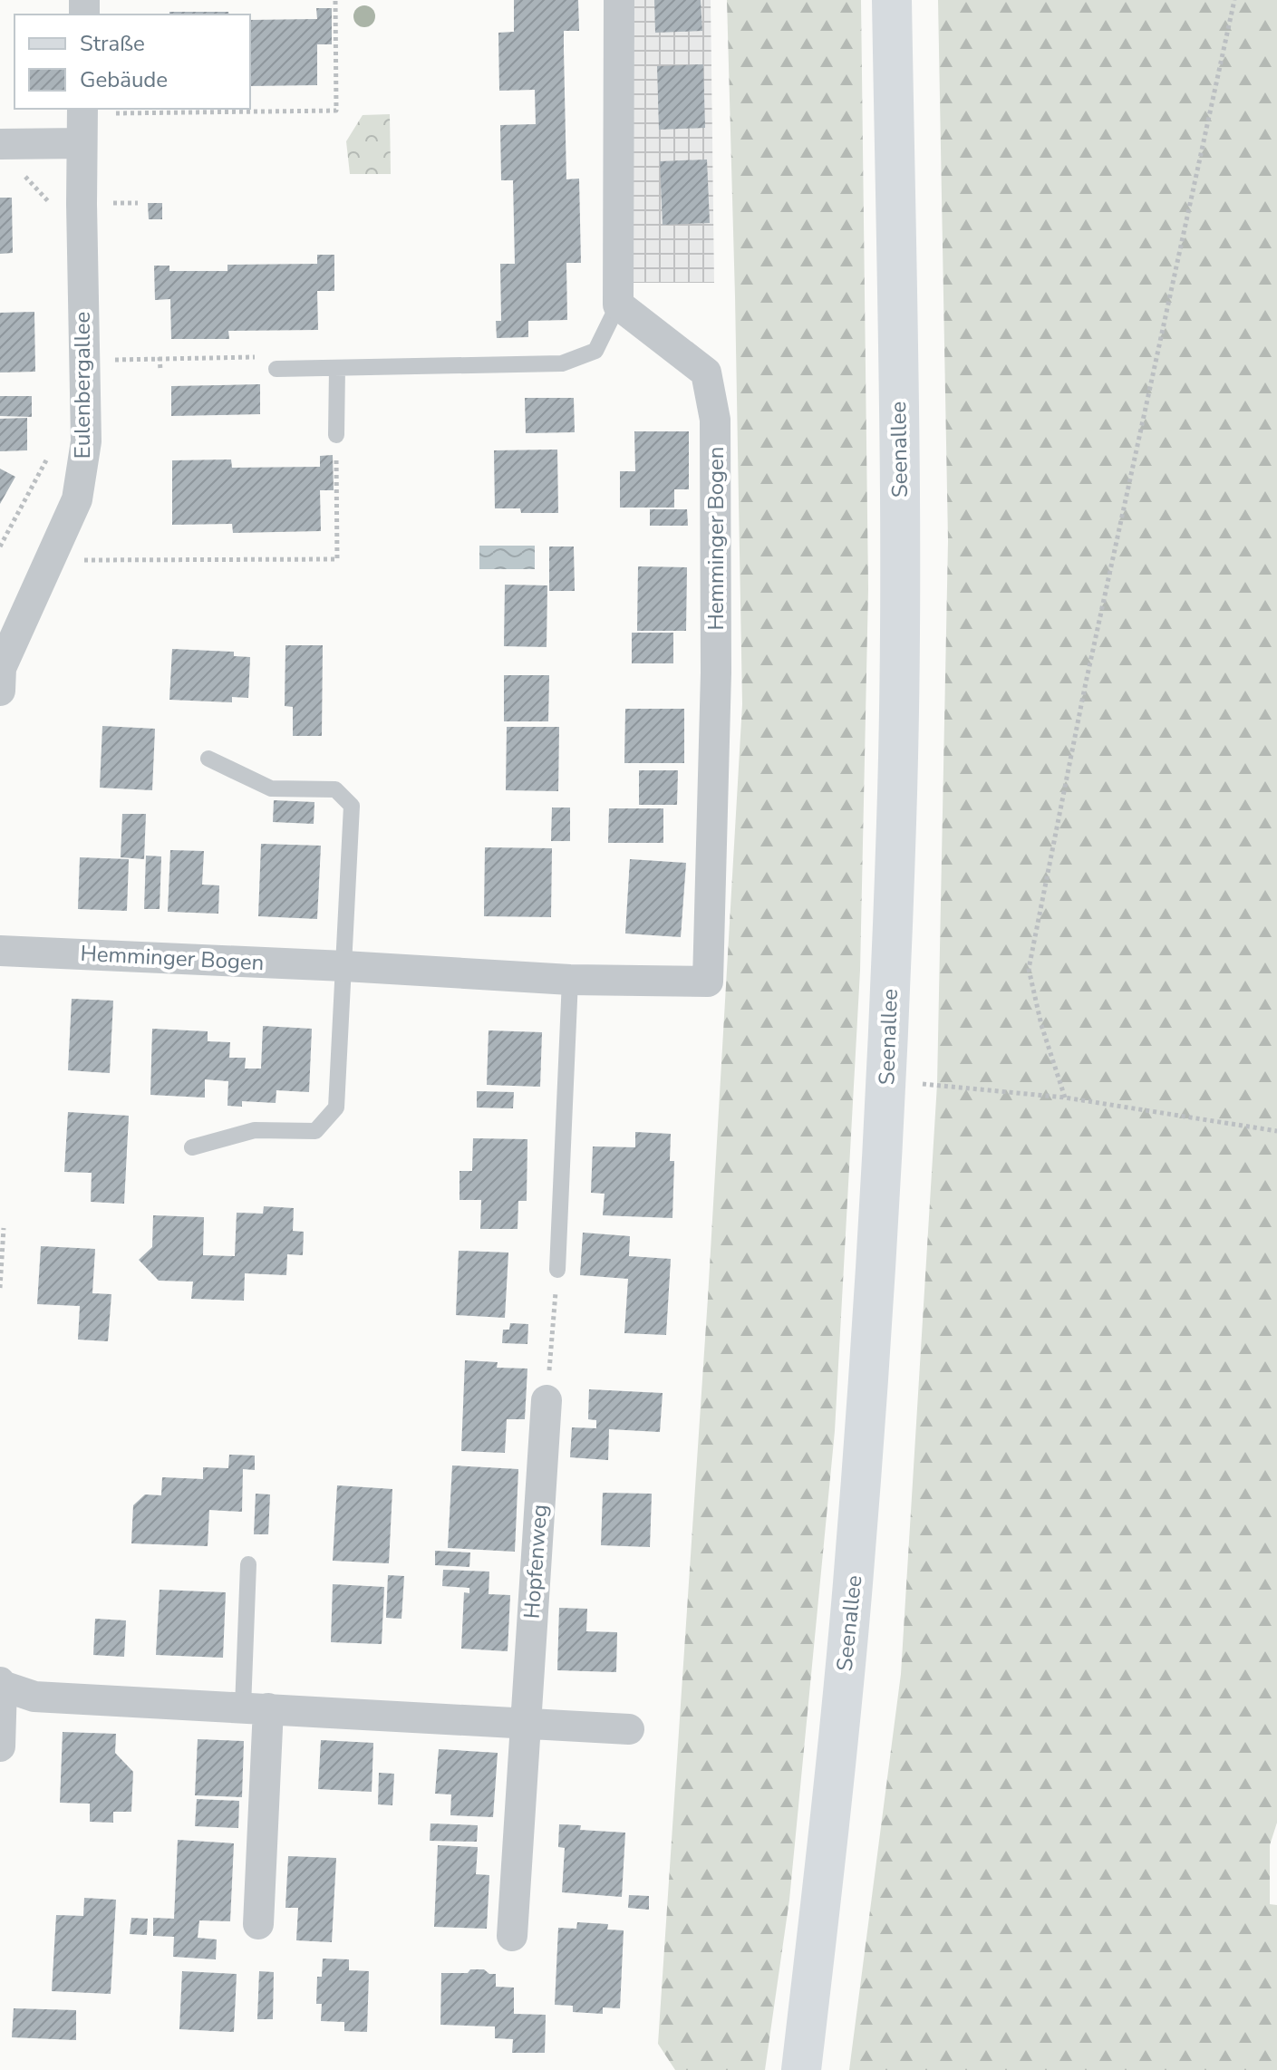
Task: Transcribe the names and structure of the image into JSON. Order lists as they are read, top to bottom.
{
  "streets": {
    "main road": ["Seenallee"],
    "street": ["Eulenbergallee", "Hemminger Bogen", "Hopfenweg"]
  },
  "legend": ["Straße", "Gebäude"]
}
